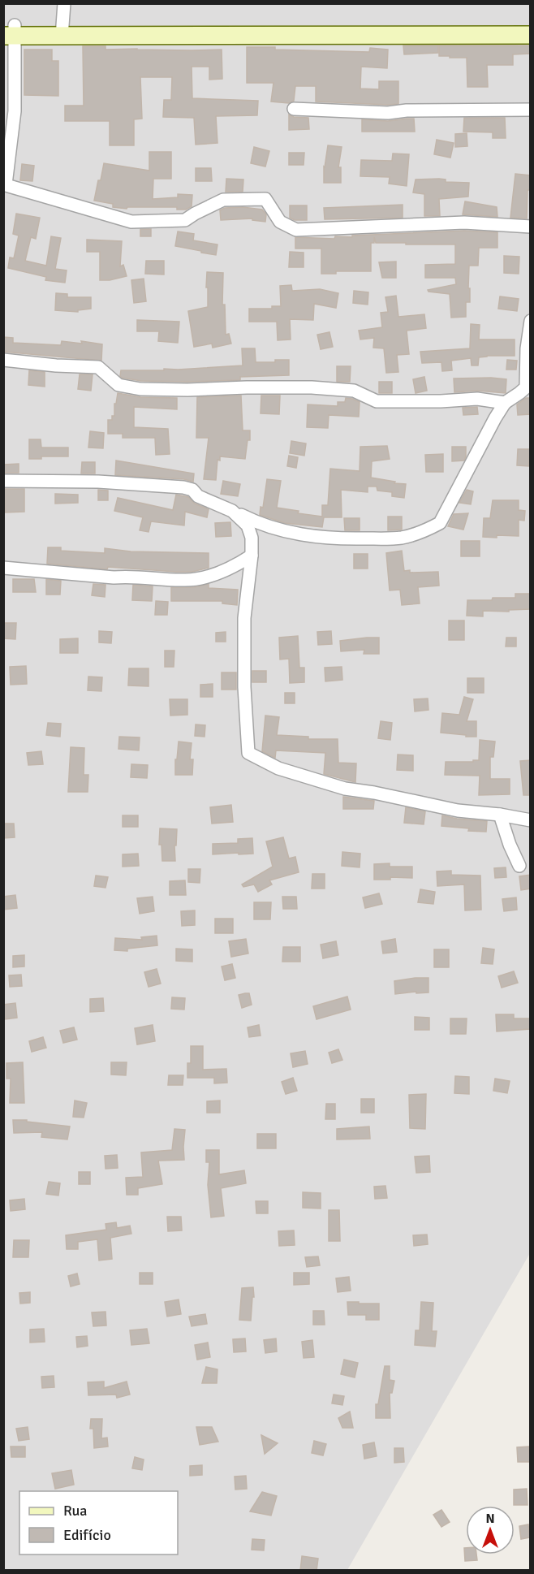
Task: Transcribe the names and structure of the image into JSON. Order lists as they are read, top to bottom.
{
  "legend": ["Rua", "Edifício"],
  "north": "top"
}
